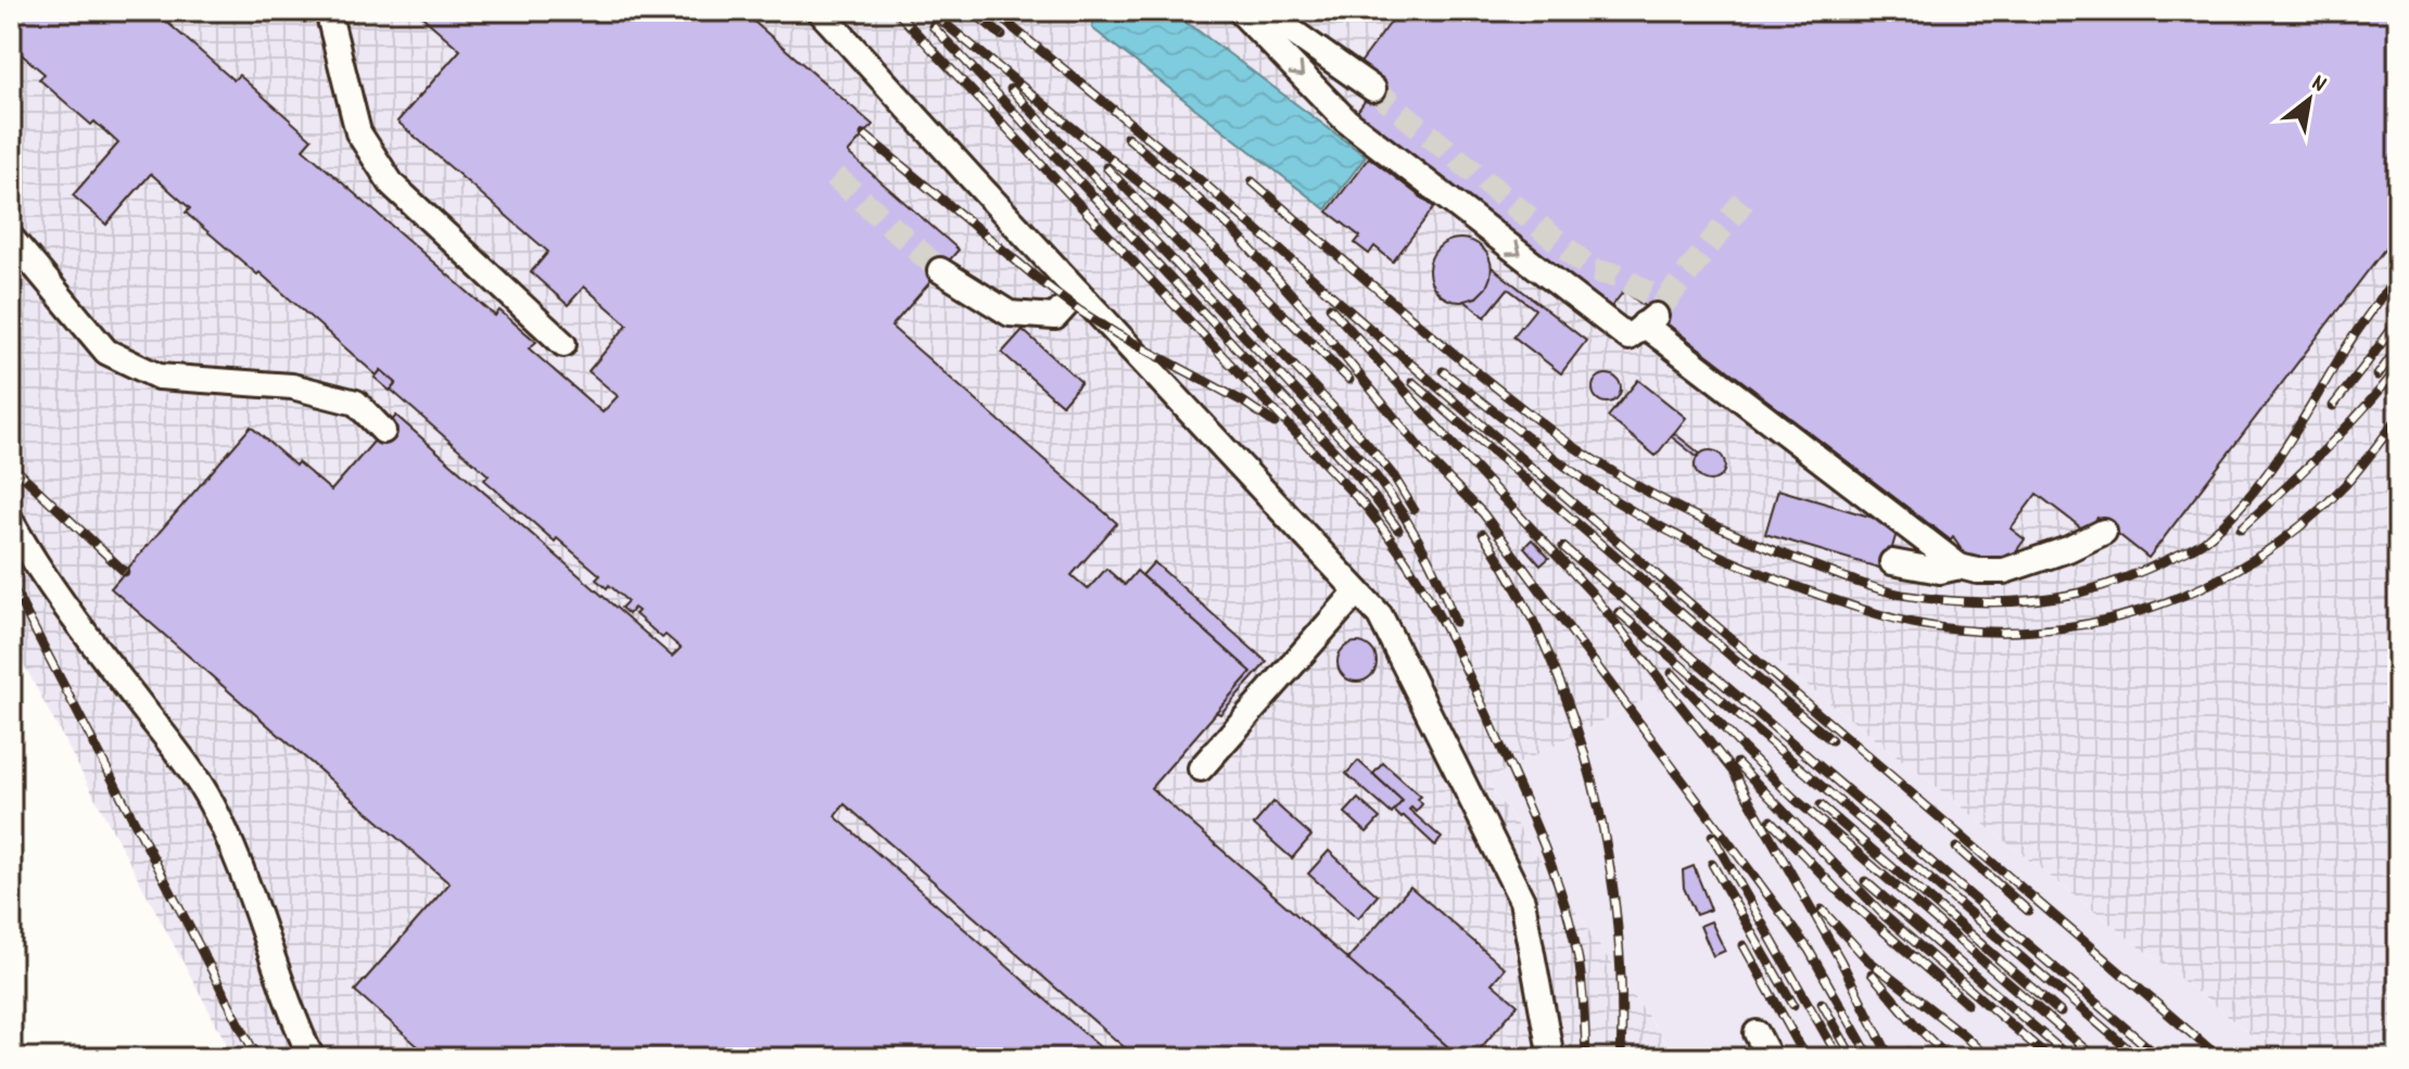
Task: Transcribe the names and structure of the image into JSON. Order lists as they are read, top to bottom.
{
  "north": "top right"
}
